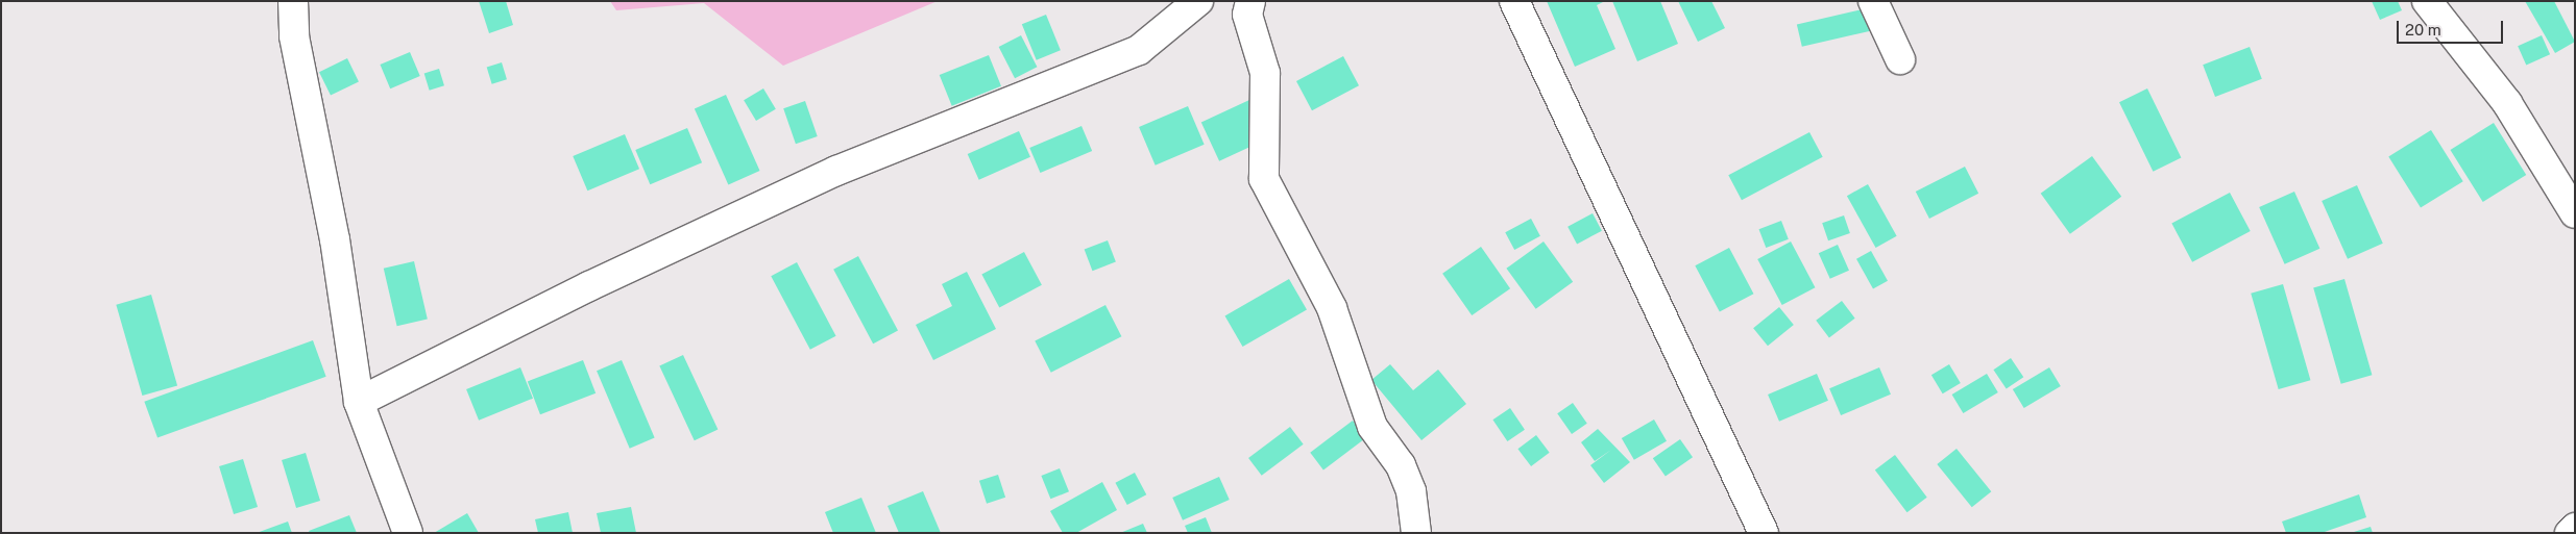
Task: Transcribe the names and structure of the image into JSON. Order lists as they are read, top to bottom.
{
  "scale_bar": "20 m"
}
